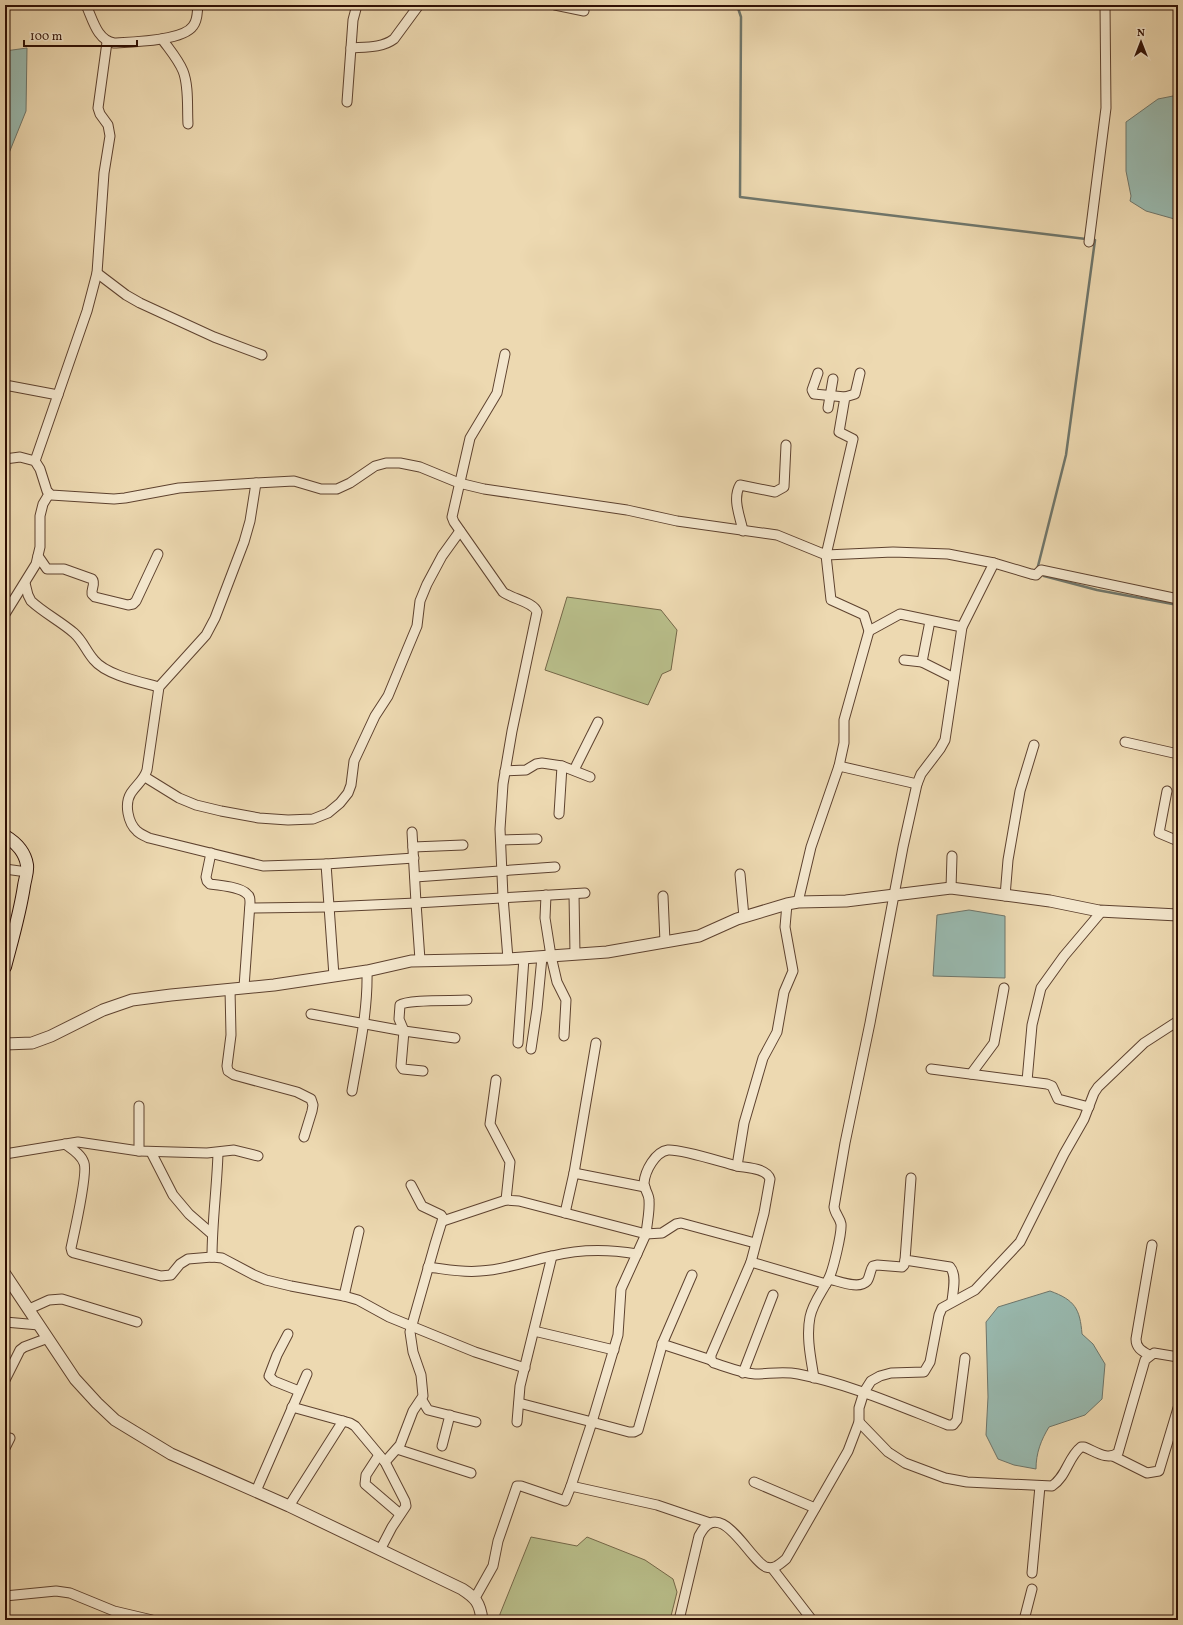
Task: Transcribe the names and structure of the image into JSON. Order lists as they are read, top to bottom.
{
  "scale_bar": "100 m",
  "north": "top"
}
